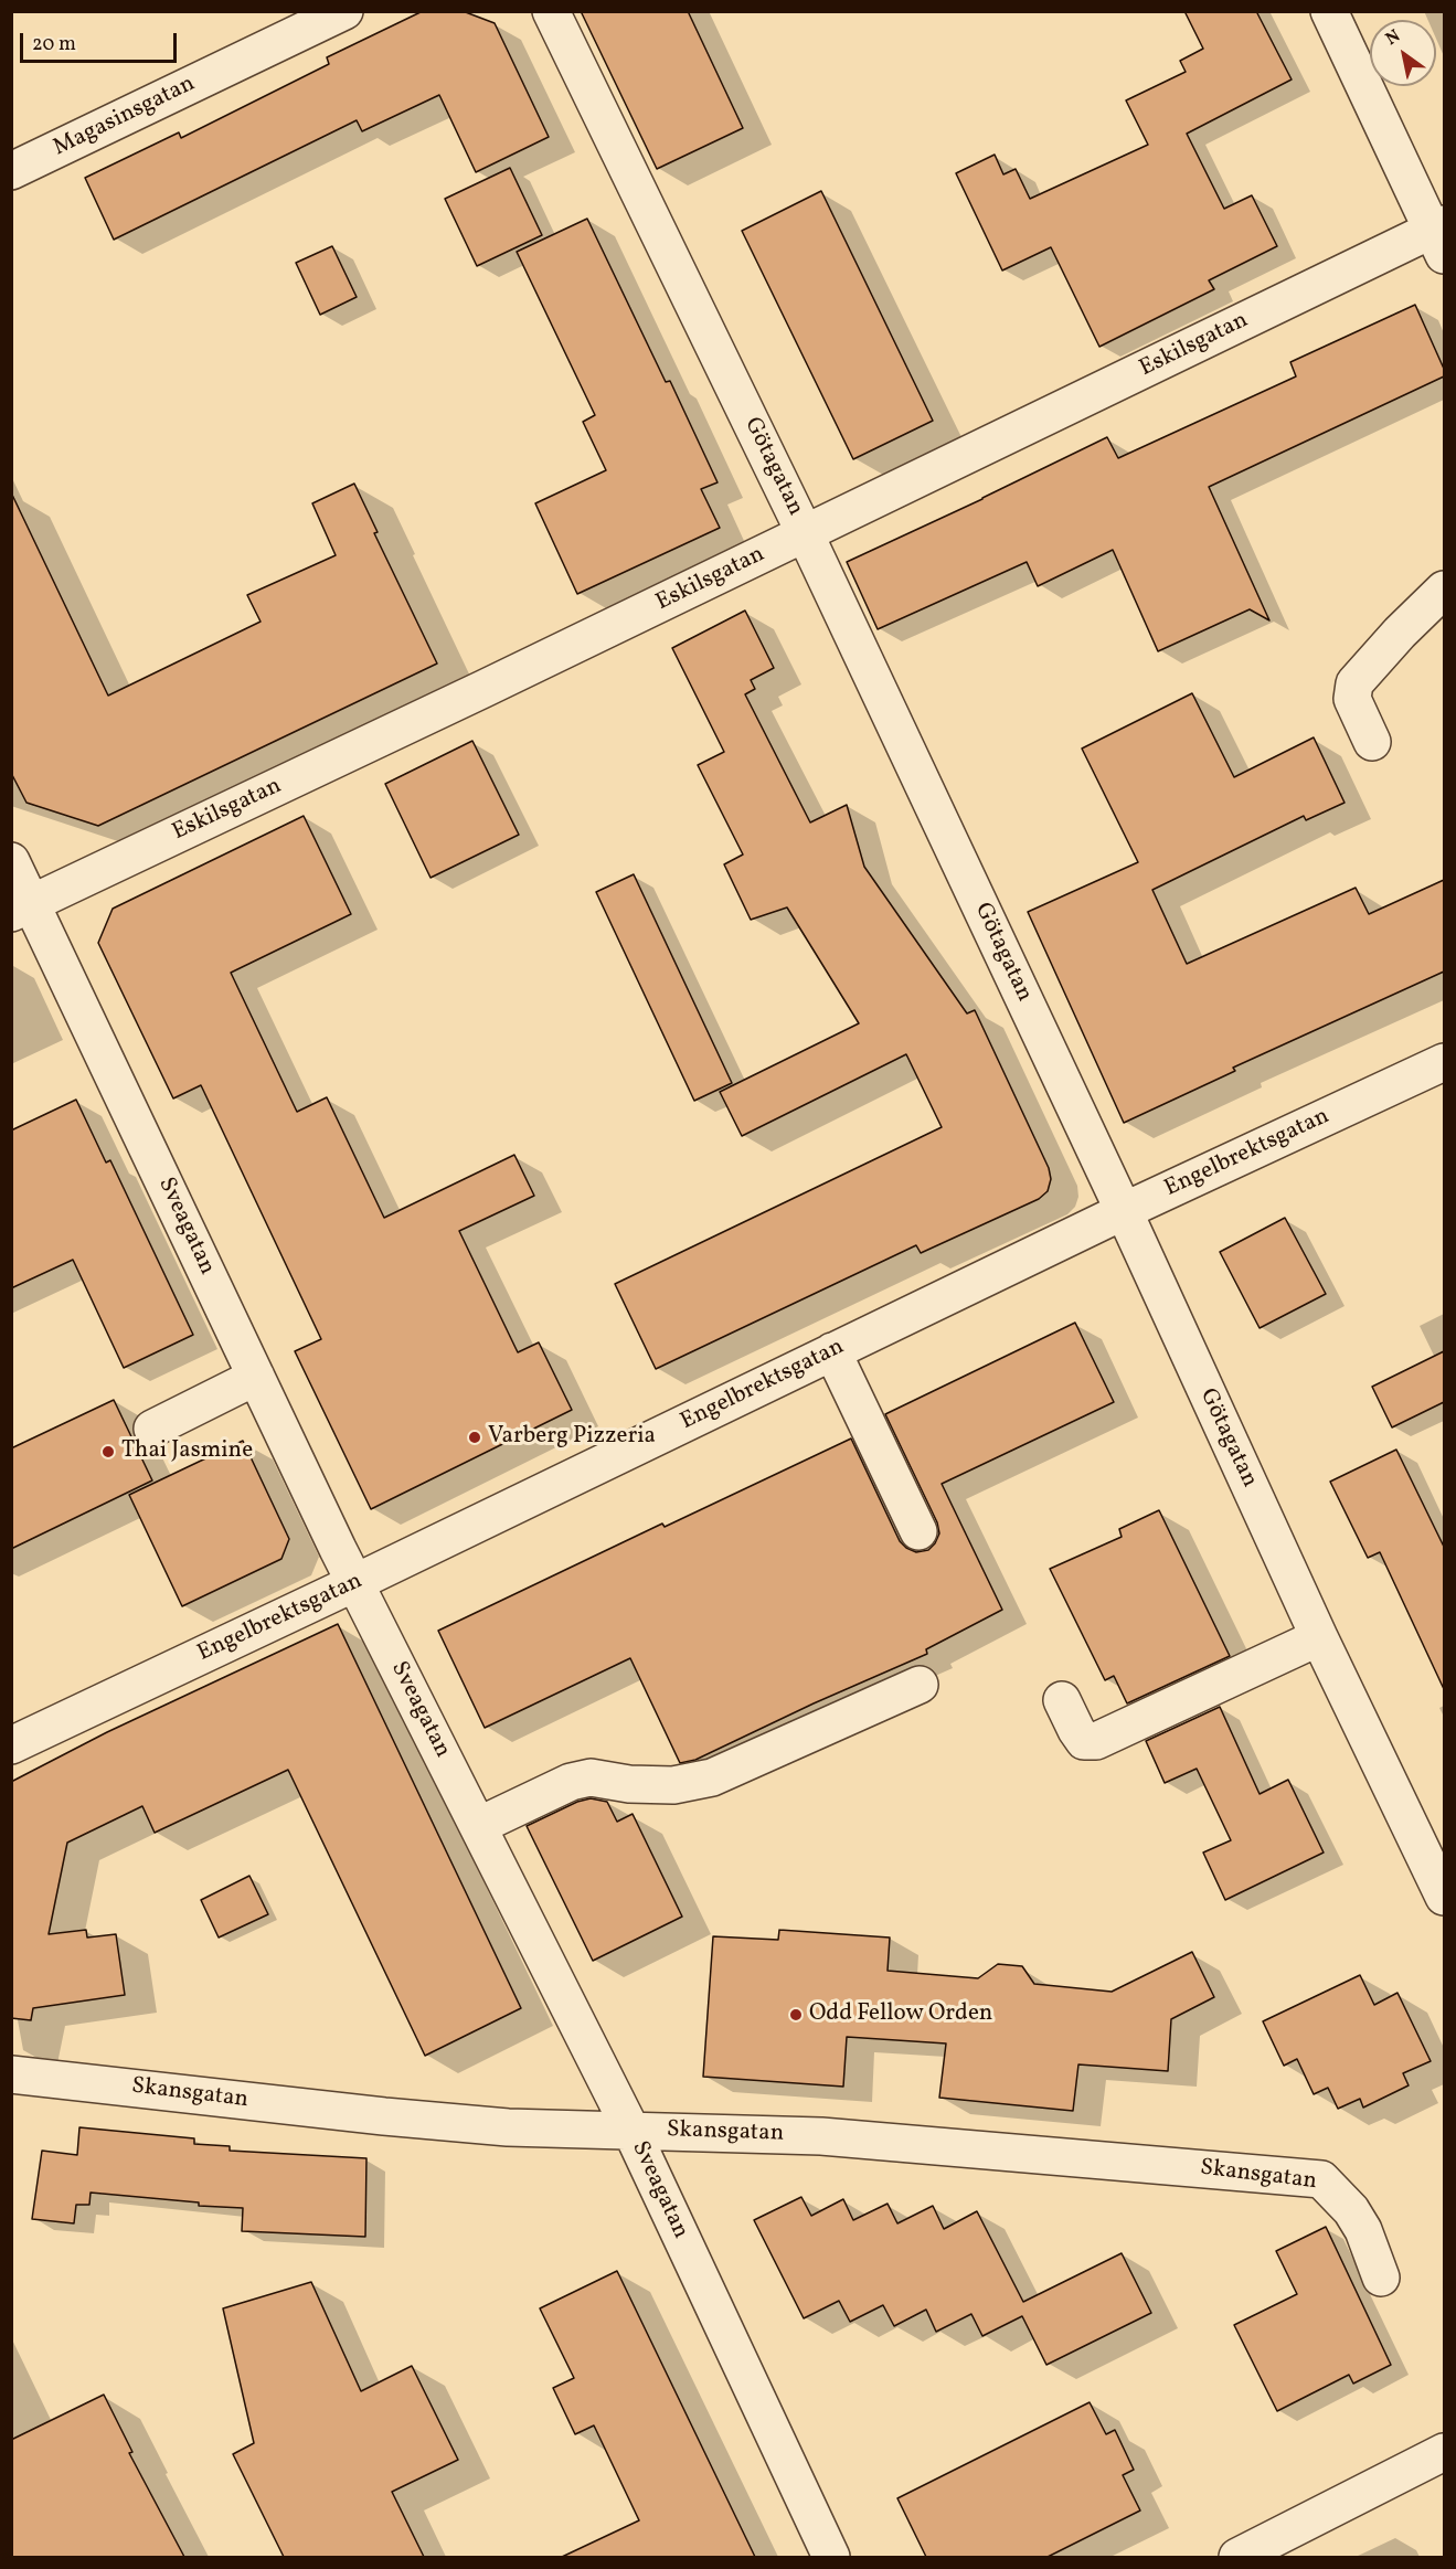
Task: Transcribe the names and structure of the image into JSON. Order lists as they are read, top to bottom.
{
  "streets": {
    "street": [
      "Magasinsgatan",
      "Eskilsgatan",
      "Götagatan",
      "Engelbrektsgatan",
      "Sveagatan",
      "Skansgatan"
    ]
  },
  "crossings": [
    ["Eskilsgatan", "Götagatan"],
    ["Eskilsgatan", "Sveagatan"],
    ["Götagatan", "Engelbrektsgatan"],
    ["Engelbrektsgatan", "Sveagatan"],
    ["Sveagatan", "Skansgatan"]
  ],
  "places": ["Varberg Pizzeria", "Thai Jasmine", "Odd Fellow Orden"],
  "scale_bar": "20 m",
  "north": "top left"
}
